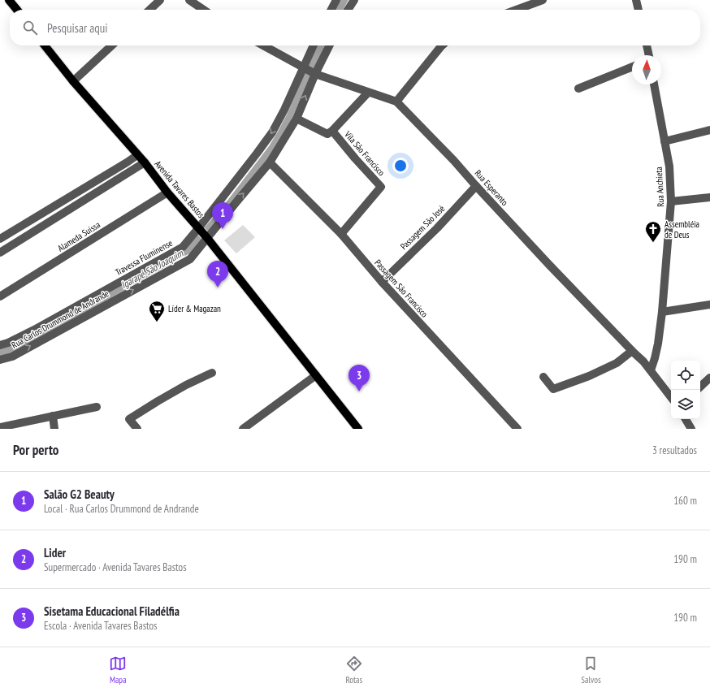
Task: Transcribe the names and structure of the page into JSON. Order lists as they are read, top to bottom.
{
  "streets": {
    "main road": ["Avenida Tavares Bastos"],
    "street": [
      "Vila São Francisco",
      "Rua Anchieta",
      "Rua Esperanto",
      "Passagem São José",
      "Alameda Suissa",
      "Travessa Fluminense",
      "Passagem São Francisco",
      "Rua Carlos Drummond de Andrande"
    ]
  },
  "crossings": [
    ["Vila São Francisco", "Rua Esperanto"],
    ["Vila São Francisco", "Passagem São Francisco"],
    ["Vila São Francisco", "Rua Carlos Drummond de Andrande"],
    ["Rua Anchieta", "Rua Esperanto"],
    ["Rua Esperanto", "Passagem São José"],
    ["Rua Esperanto", "Travessa Fluminense"],
    ["Rua Esperanto", "Rua Carlos Drummond de Andrande"],
    ["Avenida Tavares Bastos", "Alameda Suissa"],
    ["Avenida Tavares Bastos", "Travessa Fluminense"],
    ["Avenida Tavares Bastos", "Rua Carlos Drummond de Andrande"],
    ["Passagem São José", "Passagem São Francisco"],
    ["Travessa Fluminense", "Rua Carlos Drummond de Andrande"],
    ["Passagem São Francisco", "Rua Carlos Drummond de Andrande"]
  ],
  "one_way": ["Travessa Fluminense", "Rua Carlos Drummond de Andrande"],
  "water": ["Igarapé São Joaquim"],
  "places": {
    "church": ["Assembléia de Deus"],
    "supermarket": ["Líder & Magazan"]
  },
  "north": "top",
  "page": {
    "search": "Pesquisar aqui",
    "pins": ["1", "2", "3"],
    "heading": ["Por perto", "3 resultados"],
    "list": [
      {
        "mark": "1",
        "name": "Salão G2 Beauty",
        "note": "Local · Rua Carlos Drummond de Andrande",
        "value": "160 m"
      },
      {
        "mark": "2",
        "name": "Lider",
        "note": "Supermercado · Avenida Tavares Bastos",
        "value": "190 m"
      },
      {
        "mark": "3",
        "name": "Sisetama Educacional Filadélfia",
        "note": "Escola · Avenida Tavares Bastos",
        "value": "190 m"
      }
    ],
    "nav": ["Mapa", "Rotas", "Salvos"]
  }
}
